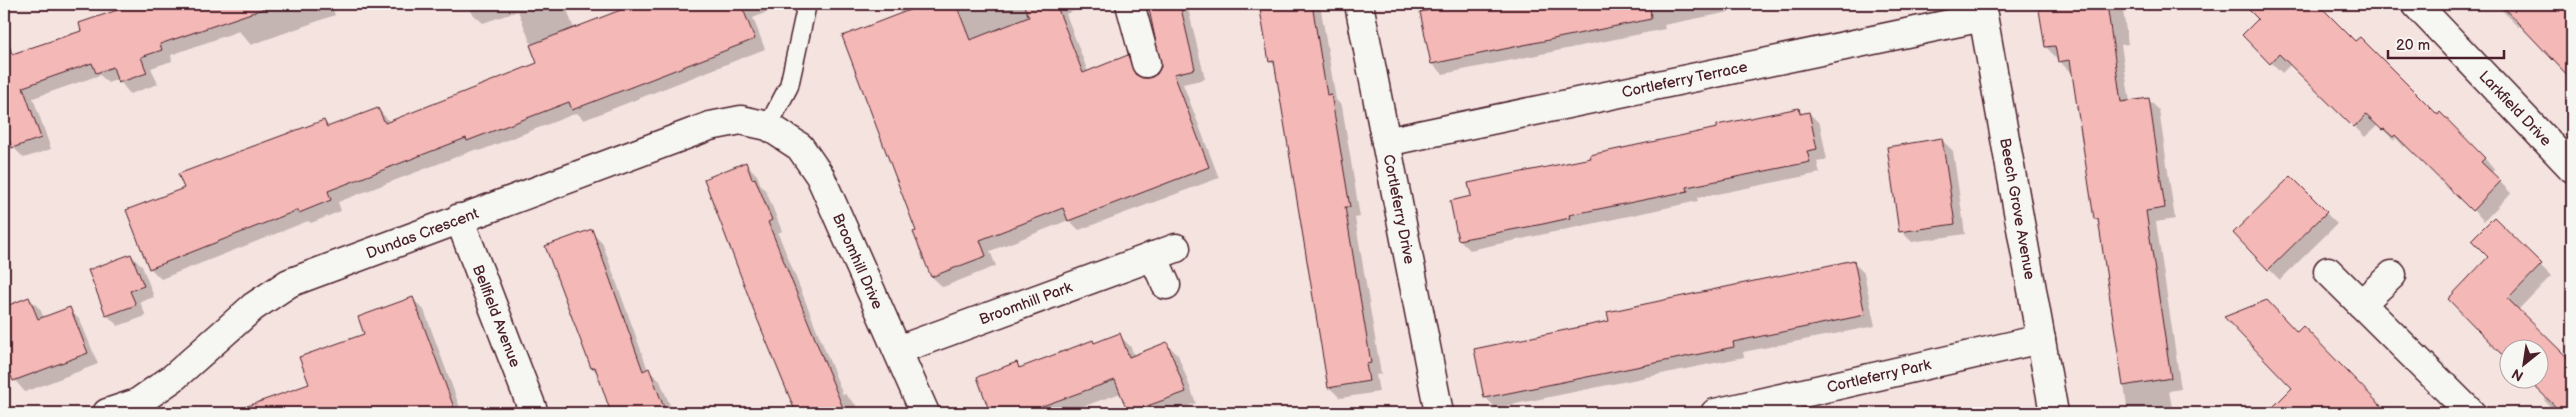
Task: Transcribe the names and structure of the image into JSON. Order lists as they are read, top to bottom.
{
  "streets": {
    "street": [
      "Cortleferry Terrace",
      "Larkfield Drive",
      "Beech Grove Avenue",
      "Cortleferry Drive",
      "Dundas Crescent",
      "Broomhill Drive",
      "Broomhill Park",
      "Bellfield Avenue",
      "Cortleferry Park"
    ]
  },
  "crossings": [
    ["Cortleferry Terrace", "Beech Grove Avenue"],
    ["Cortleferry Terrace", "Cortleferry Drive"],
    ["Beech Grove Avenue", "Cortleferry Park"],
    ["Dundas Crescent", "Broomhill Drive"],
    ["Dundas Crescent", "Bellfield Avenue"],
    ["Broomhill Drive", "Broomhill Park"]
  ],
  "scale_bar": "20 m",
  "north": "bottom left"
}
